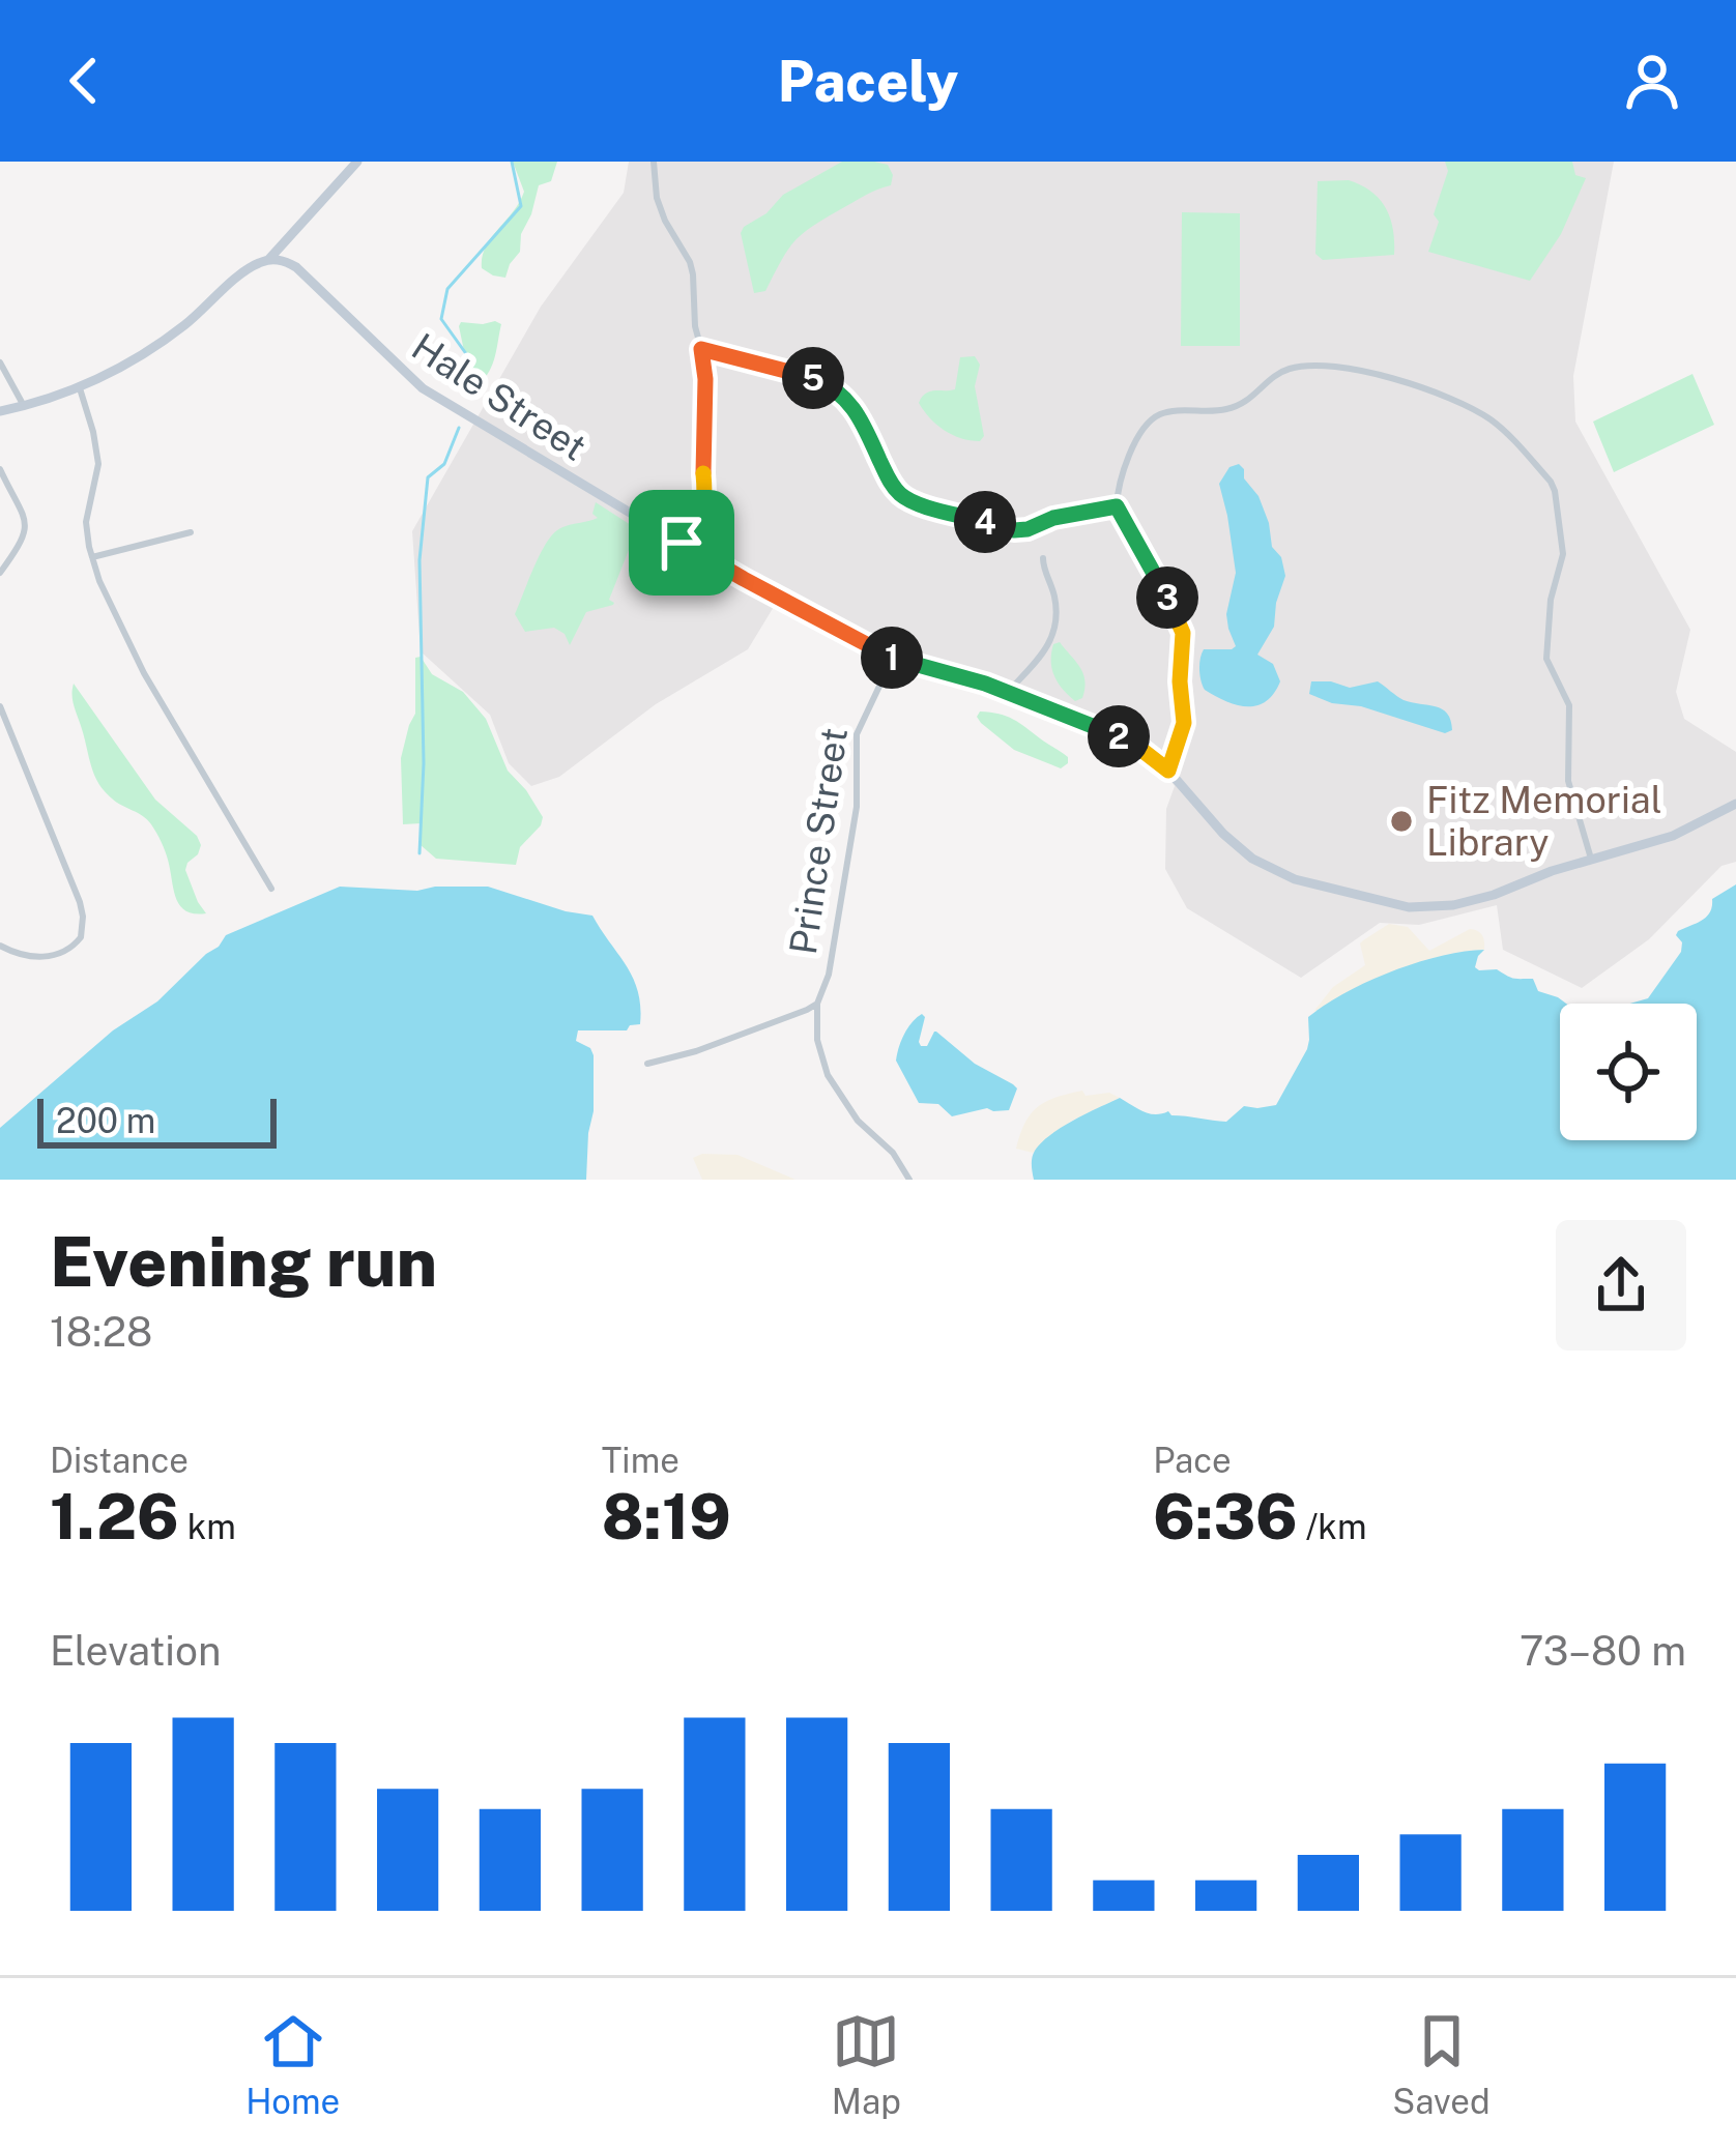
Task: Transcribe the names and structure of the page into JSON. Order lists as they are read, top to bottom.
{
  "streets": {
    "main road": ["Hale Street"],
    "street": ["Prince Street"]
  },
  "crossings": [
    ["Hale Street", "Prince Street"]
  ],
  "places": ["Fitz Memorial Library"],
  "scale_bar": "200 m",
  "page": {
    "header": "Pacely",
    "pins": [
      "5",
      "4",
      "3",
      "1",
      "2"
    ],
    "scale": "200 m",
    "heading": ["Evening run", "18:28"],
    "stats": [
      ["Distance", "1.26 km"],
      ["Time", "8:19"],
      ["Pace", "6:36 /km"]
    ],
    "chart": ["Elevation", "73–80 m"],
    "tabs": ["Home", "Map", "Saved"]
  }
}
